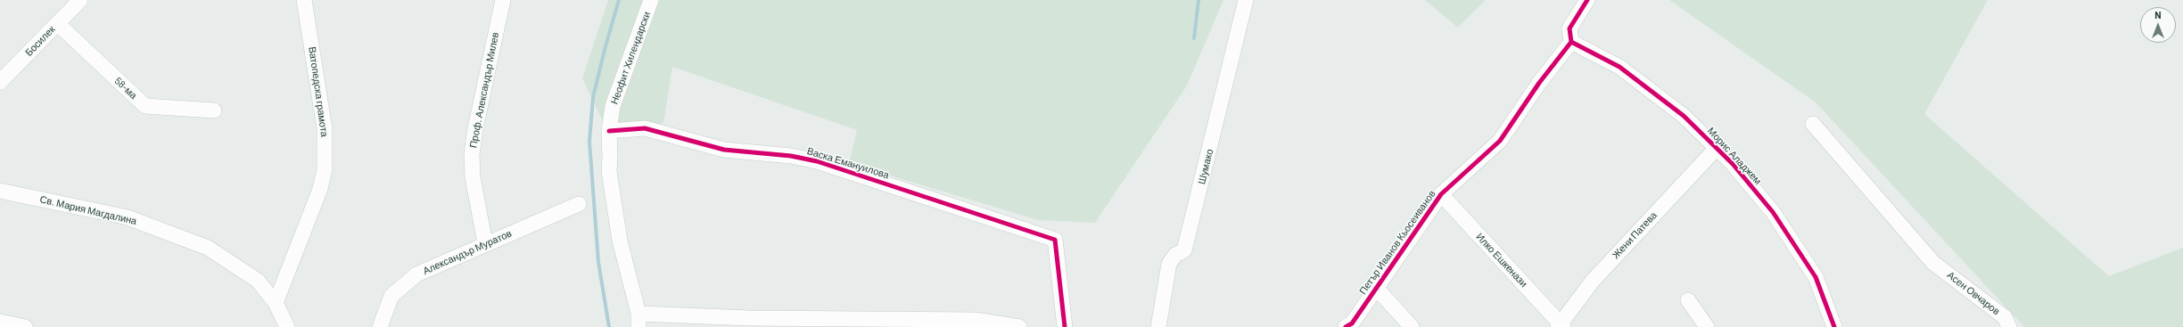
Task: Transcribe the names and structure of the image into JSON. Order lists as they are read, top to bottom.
{
  "streets": {
    "street": [
      "Босилек",
      "Неофит Хилендарски",
      "58-ма",
      "Проф. Александър Милев",
      "Ватопедска грамота",
      "Морис Аладжем",
      "Васка Емануилова",
      "Шумако",
      "Св. Мария Магдалина",
      "Жени Патева",
      "Петър Иванов Кьосеиванов",
      "Александър Муратов",
      "Илко Ешкенази",
      "Асен Овчаров"
    ]
  },
  "crossings": [
    ["Босилек", "58-ма"],
    ["Неофит Хилендарски", "Васка Емануилова"],
    ["Проф. Александър Милев", "Александър Муратов"],
    ["Ватопедска грамота", "Св. Мария Магдалина"],
    ["Морис Аладжем", "Жени Патева"],
    ["Морис Аладжем", "Петър Иванов Кьосеиванов"],
    ["Жени Патева", "Илко Ешкенази"],
    ["Петър Иванов Кьосеиванов", "Илко Ешкенази"]
  ],
  "north": "top"
}
